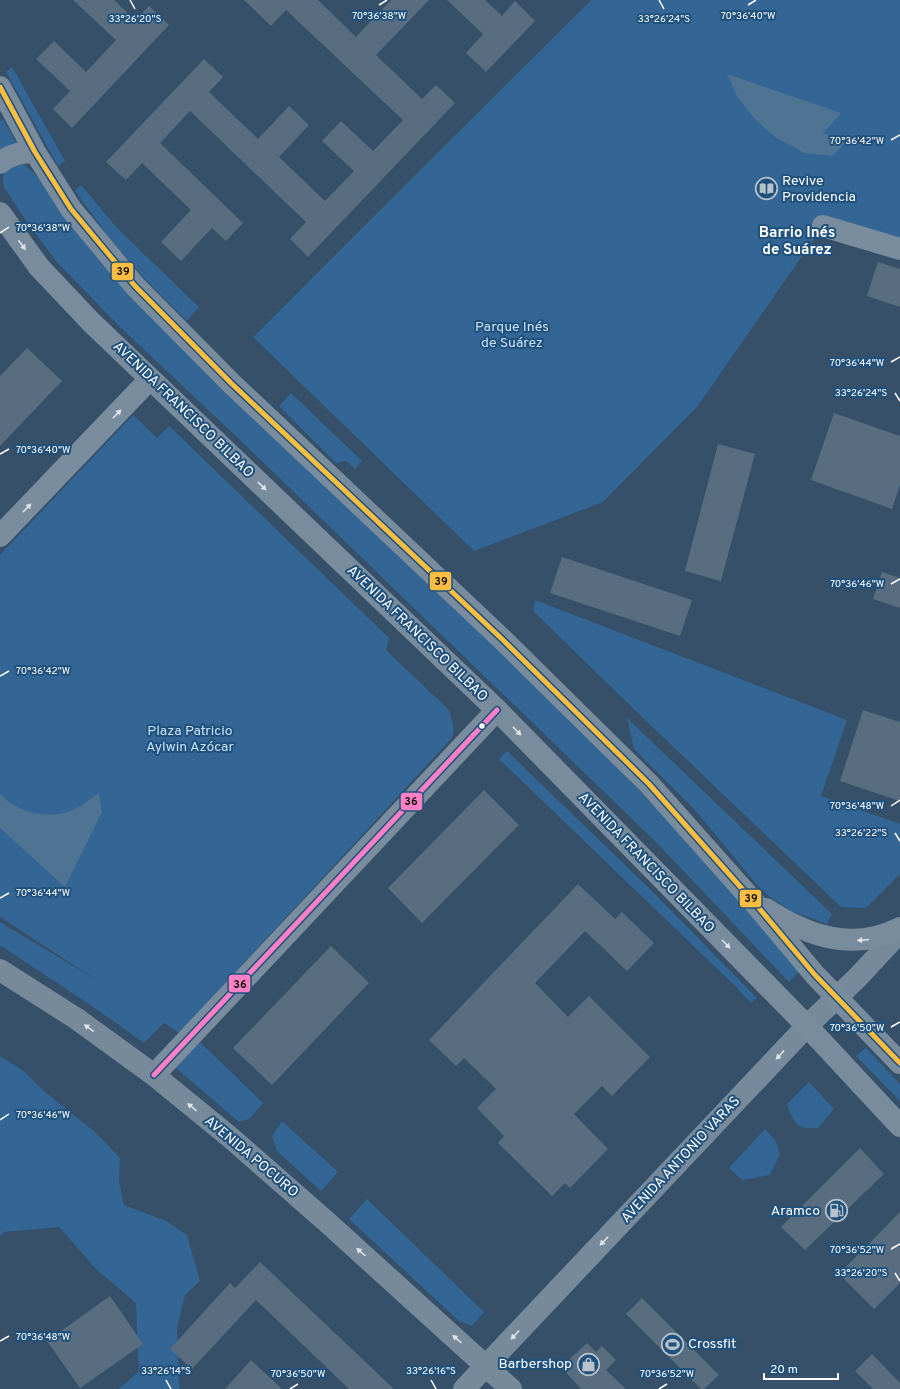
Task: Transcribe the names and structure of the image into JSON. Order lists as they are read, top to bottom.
{
  "streets": {
    "main road": ["AVENIDA FRANCISCO BILBAO", "AVENIDA POCURO", "AVENIDA ANTONIO VARAS"]
  },
  "crossings": [
    ["AVENIDA FRANCISCO BILBAO", "AVENIDA ANTONIO VARAS"],
    ["AVENIDA POCURO", "AVENIDA ANTONIO VARAS"]
  ],
  "one_way": ["AVENIDA POCURO", "AVENIDA ANTONIO VARAS"],
  "districts": ["Barrio Inés de Suárez"],
  "parks": ["Parque Inés de Suárez", "Plaza Patricio Aylwin Azócar"],
  "places": {
    "library": ["Revive Providencia"],
    "fuel station": ["Aramco"],
    "sports": ["Crossfit"],
    "shop": ["Barbershop"]
  },
  "lines": ["transit line 39", "transit line 36"],
  "scale_bar": "20 m",
  "coordinates": [
    "70°36'38\"W",
    "70°36'40\"W",
    "33°26'20\"S",
    "33°26'24\"S",
    "70°36'42\"W",
    "70°36'44\"W",
    "70°36'46\"W",
    "70°36'48\"W",
    "33°26'22\"S",
    "70°36'50\"W",
    "70°36'52\"W",
    "33°26'14\"S",
    "33°26'16\"S"
  ]
}
